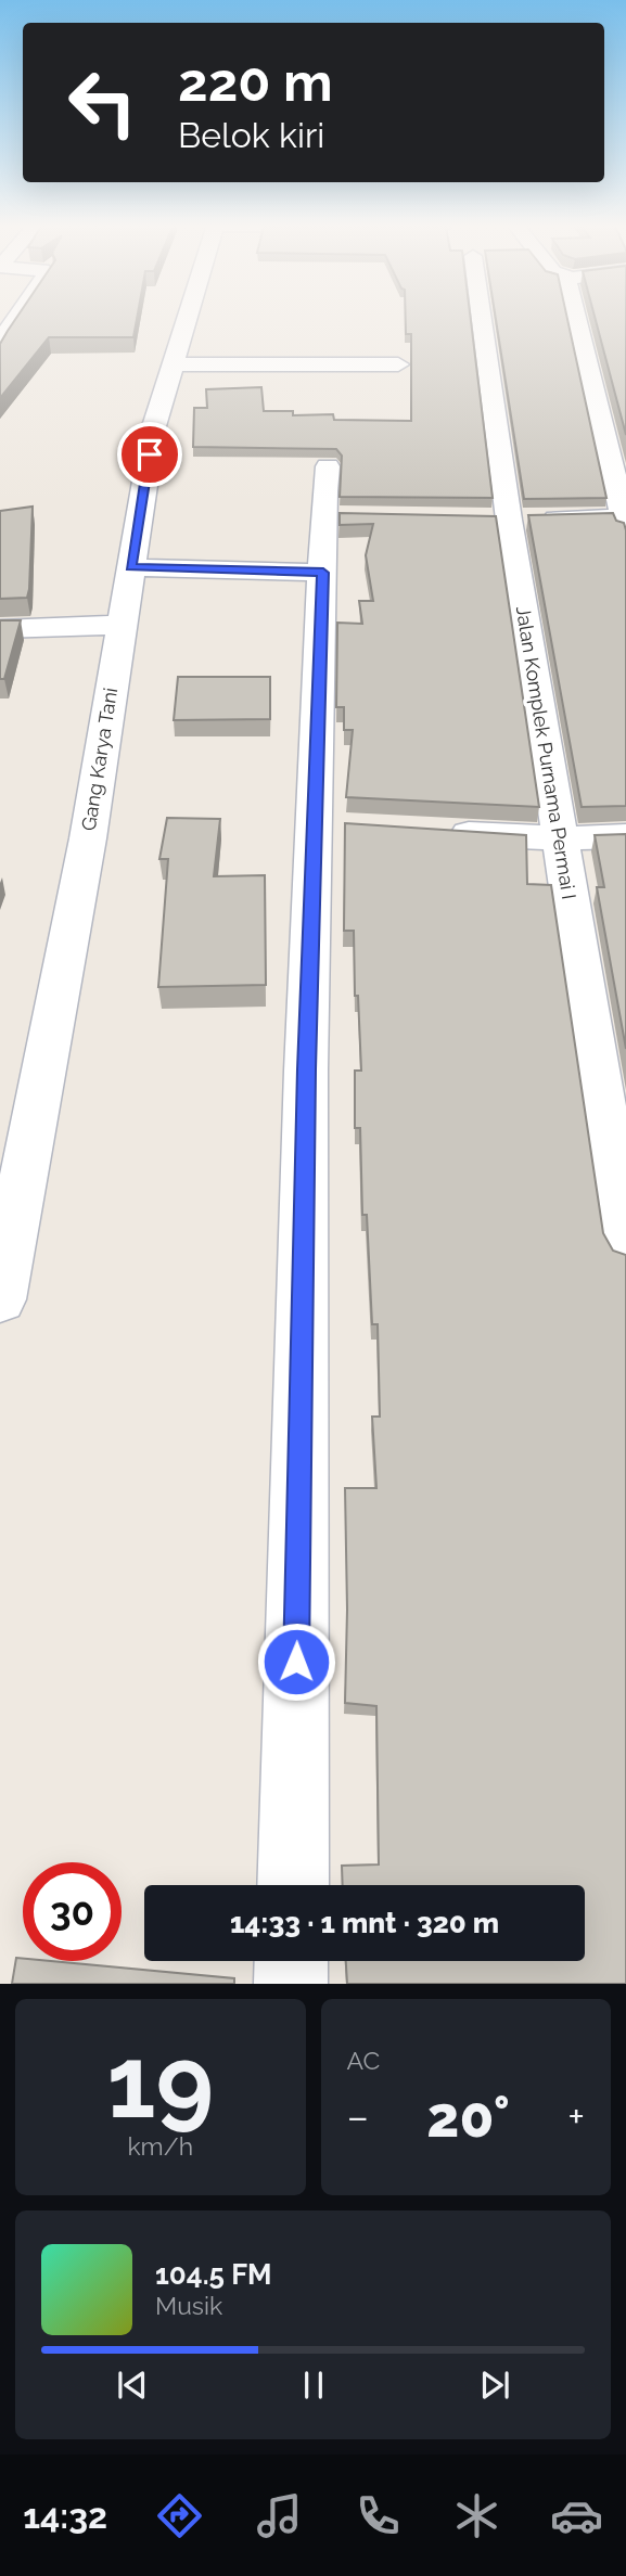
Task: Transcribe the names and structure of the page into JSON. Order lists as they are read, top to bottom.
{
  "streets": {
    "street": ["Jalan Komplek Purnama Permai I", "Gang Karya Tani"]
  },
  "page": {
    "turn": ["220 m", "Belok kiri"],
    "limit": "30",
    "trip": "14:33 · 1 mnt · 320 m",
    "tile": [
      ["19", "km/h"],
      "AC"
    ],
    "heat": ["−", "20°", "+"],
    "song": ["104.5 FM", "Musik"],
    "tabs": "14:32"
  }
}
